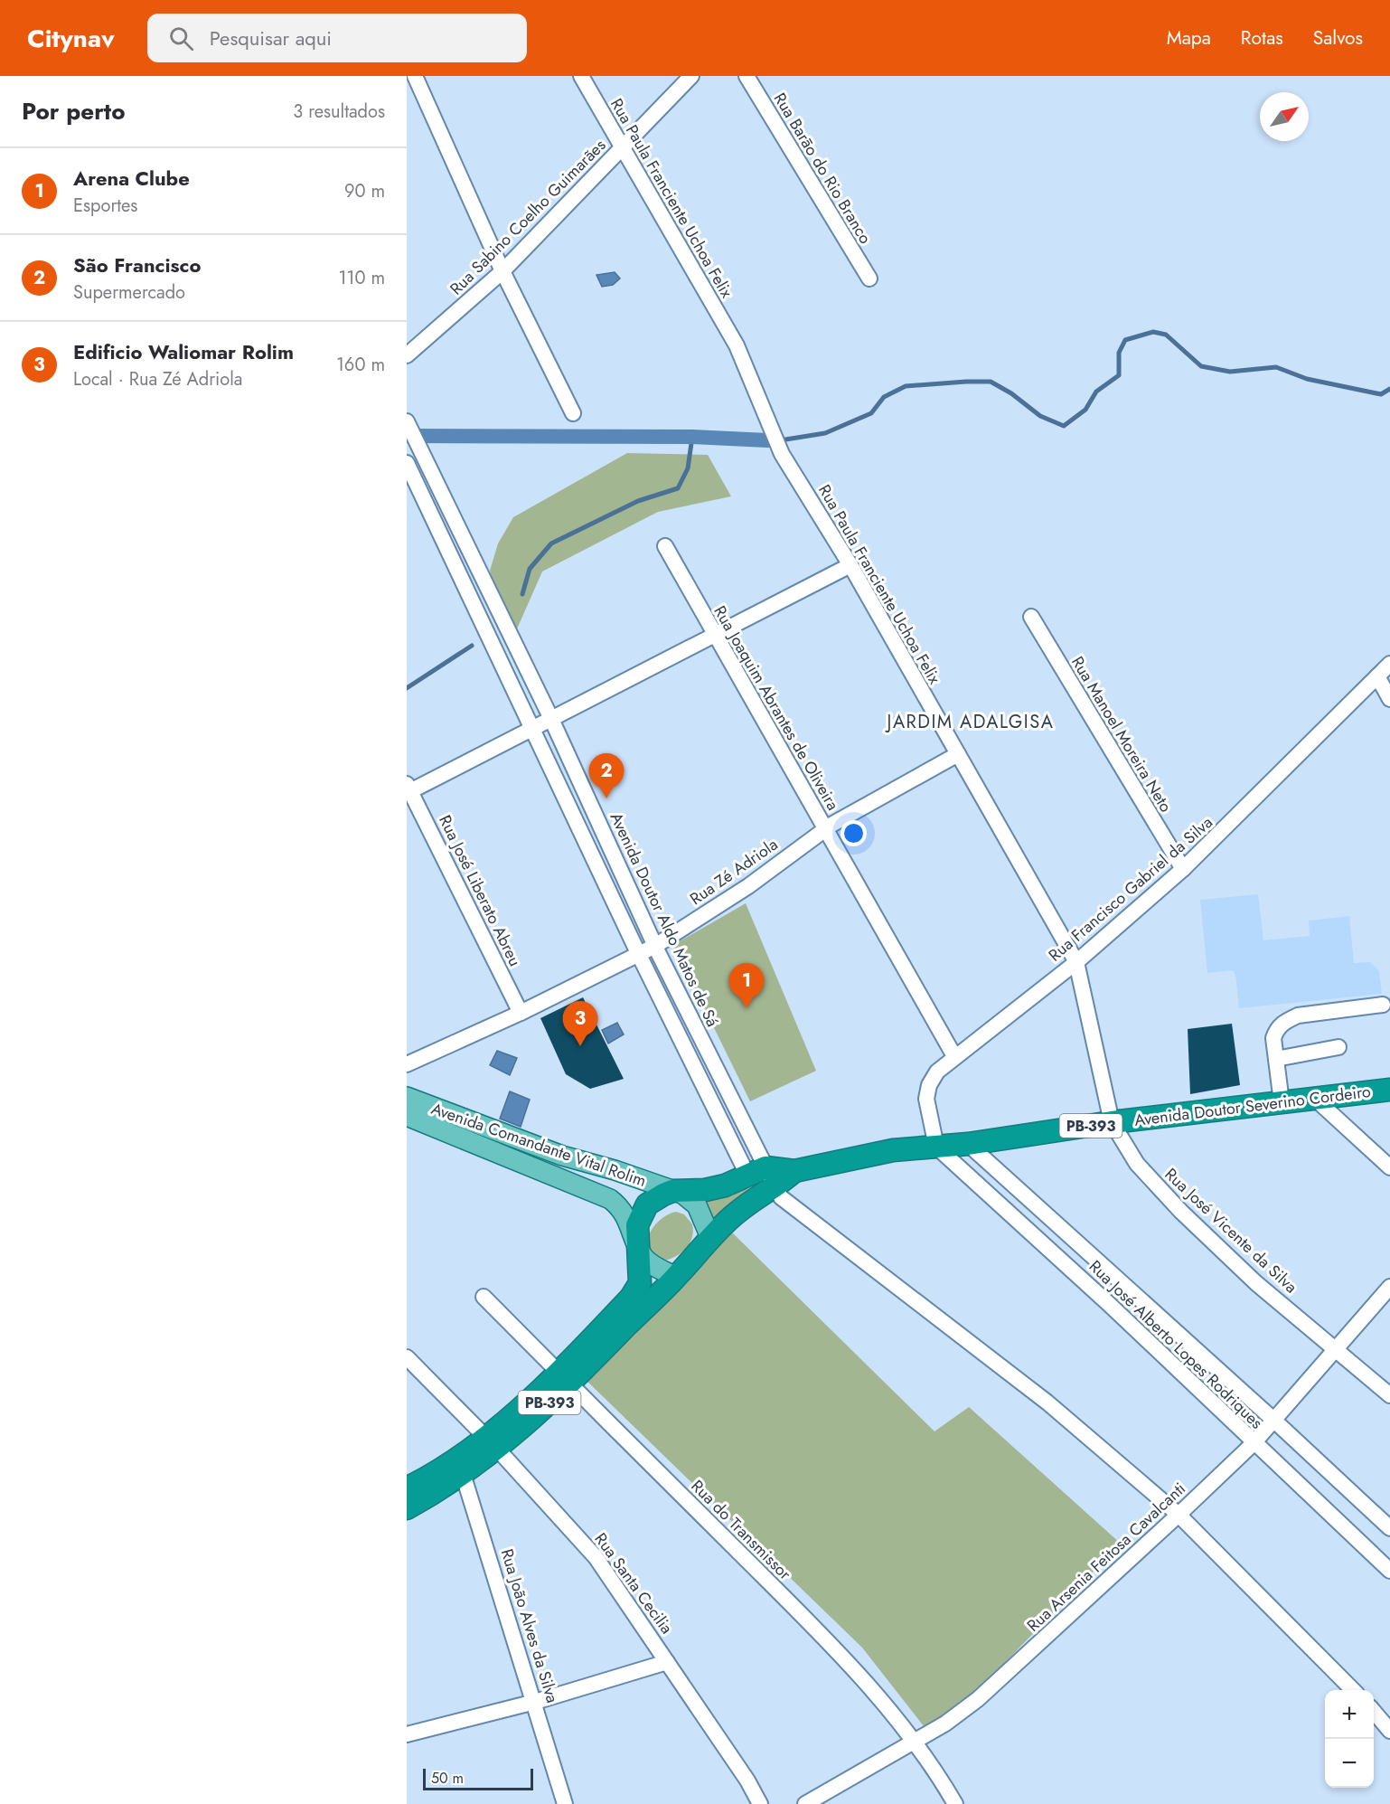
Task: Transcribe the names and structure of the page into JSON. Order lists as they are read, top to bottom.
{
  "streets": {
    "highway": ["Avenida Doutor Severino Cordeiro", "PB-393"],
    "main road": ["Avenida Comandante Vital Rolim"],
    "street": [
      "Rua Barāo do Rio Branco",
      "Rua Paula Franciente Uchoa Felix",
      "Rua Sabino Coelho Guimarães",
      "Rua Joaquim Abrantes de Oliveira",
      "Rua Manoel Moreira Neto",
      "Rua Zé Adriola",
      "Rua Francisco Gabriel da Silva",
      "Rua José Liberato Abreu",
      "Avenida Doutor Aldo Matos de Sá",
      "Rua José Vicente da Silva",
      "Rua José Alberto Lopes Rodriques",
      "Rua do Transmissor",
      "Rua Arsenia Feitosa Cavalcanti",
      "Rua Santa Cecilia",
      "Rua João Alves da Silva"
    ]
  },
  "crossings": [
    ["Rua Paula Franciente Uchoa Felix", "Rua Sabino Coelho Guimarães"],
    ["Rua Paula Franciente Uchoa Felix", "Rua Zé Adriola"],
    ["Rua Paula Franciente Uchoa Felix", "Rua Francisco Gabriel da Silva"],
    ["Rua Paula Franciente Uchoa Felix", "Avenida Doutor Severino Cordeiro"],
    ["Rua Paula Franciente Uchoa Felix", "Rua José Vicente da Silva"],
    ["Rua Joaquim Abrantes de Oliveira", "Rua Zé Adriola"],
    ["Rua Joaquim Abrantes de Oliveira", "Rua Francisco Gabriel da Silva"],
    ["Rua Manoel Moreira Neto", "Rua Francisco Gabriel da Silva"],
    ["Rua Zé Adriola", "Rua José Liberato Abreu"],
    ["Rua Zé Adriola", "Avenida Doutor Aldo Matos de Sá"],
    ["Rua Francisco Gabriel da Silva", "Avenida Doutor Severino Cordeiro"],
    ["Rua Francisco Gabriel da Silva", "Rua José Alberto Lopes Rodriques"],
    ["Avenida Doutor Aldo Matos de Sá", "Avenida Doutor Severino Cordeiro"],
    ["Avenida Doutor Severino Cordeiro", "Rua José Vicente da Silva"],
    ["Avenida Doutor Severino Cordeiro", "Rua José Alberto Lopes Rodriques"],
    ["PB-393", "Avenida Comandante Vital Rolim"],
    ["PB-393", "Rua do Transmissor"],
    ["PB-393", "Rua Santa Cecilia"],
    ["PB-393", "Rua João Alves da Silva"],
    ["Rua José Vicente da Silva", "Rua Arsenia Feitosa Cavalcanti"],
    ["Rua José Alberto Lopes Rodriques", "Rua Arsenia Feitosa Cavalcanti"],
    ["Rua do Transmissor", "Rua Arsenia Feitosa Cavalcanti"]
  ],
  "districts": ["JARDIM ADALGISA"],
  "scale_bar": "50 m",
  "north": "top right",
  "page": {
    "header": "Citynav",
    "search": "Pesquisar aqui",
    "nav": ["Mapa", "Rotas", "Salvos"],
    "heading": ["Por perto", "3 resultados"],
    "list": [
      {
        "mark": "1",
        "name": "Arena Clube",
        "note": "Esportes",
        "value": "90 m"
      },
      {
        "mark": "2",
        "name": "São Francisco",
        "note": "Supermercado",
        "value": "110 m"
      },
      {
        "mark": "3",
        "name": "Edificio Waliomar Rolim",
        "note": "Local · Rua Zé Adriola",
        "value": "160 m"
      }
    ],
    "pins": ["2", "1", "3"],
    "map_buttons": ["+", "−"],
    "scale": "50 m"
  }
}
